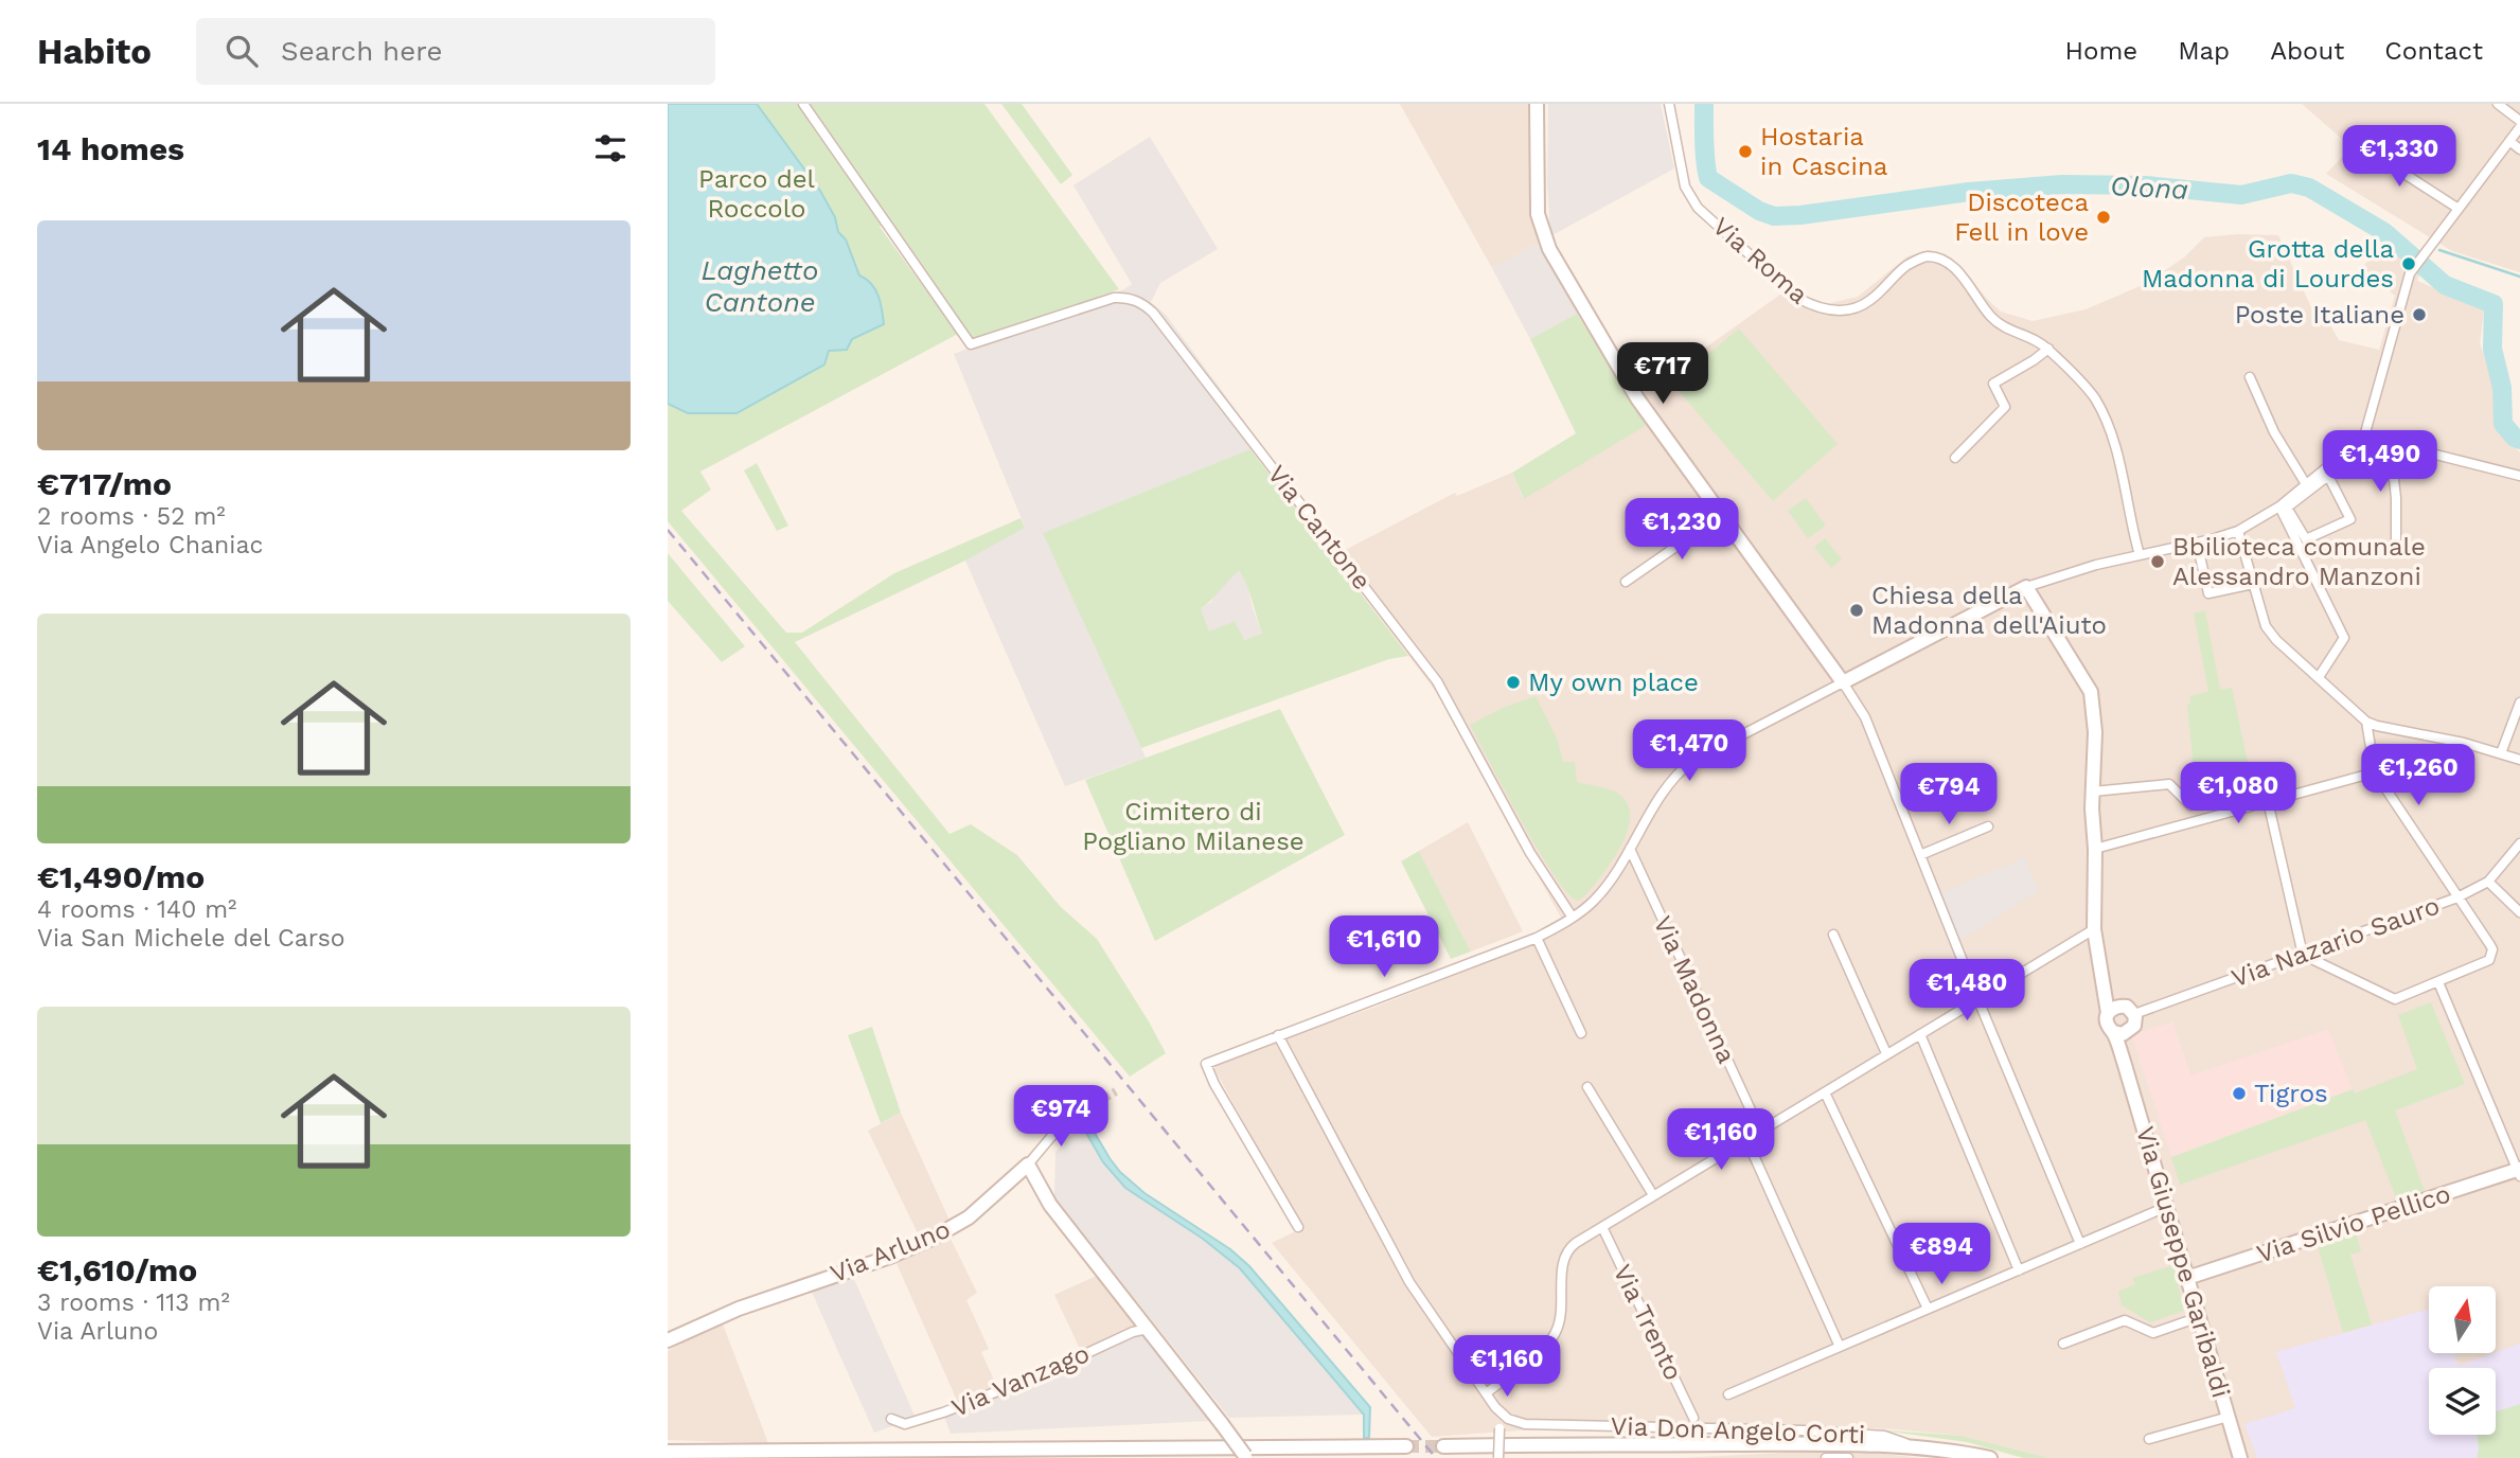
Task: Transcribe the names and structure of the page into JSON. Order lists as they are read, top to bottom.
{
  "streets": {
    "street": [
      "Via Roma",
      "Via Cantone",
      "Via Nazario Sauro",
      "Via Madonna",
      "Via Silvio Pellico",
      "Via Arluno",
      "Via Giuseppe Garibaldi",
      "Via Trento",
      "Via Vanzago",
      "Via Don Angelo Corti"
    ]
  },
  "crossings": [
    ["Via Nazario Sauro", "Via Giuseppe Garibaldi"],
    ["Via Silvio Pellico", "Via Giuseppe Garibaldi"]
  ],
  "water": ["Olona", "Laghetto Cantone"],
  "parks": ["Parco del Roccolo", "Cimitero di Pogliano Milanese"],
  "places": [
    "Hostaria in Cascina",
    "Discoteca Fell in love",
    "Grotta della Madonna di Lourdes",
    "Poste Italiane",
    "Bbilioteca comunale Alessandro Manzoni",
    "Chiesa della Madonna dell'Aiuto",
    "My own place",
    "Tigros"
  ],
  "north": "top",
  "page": {
    "header": "Habito",
    "search": "Search here",
    "nav": [
      "Home",
      "Map",
      "About",
      "Contact"
    ],
    "heading": "14 homes",
    "price": [
      "€1,330",
      "€717",
      "€1,490",
      "€1,230",
      "€1,470",
      "€1,260",
      "€1,080",
      "€794",
      "€1,610",
      "€1,480",
      "€974",
      "€1,160",
      "€894",
      "€1,160"
    ],
    "list": [
      {
        "name": "€717/mo",
        "note": "2 rooms · 52 m² · Via Angelo Chaniac"
      },
      {
        "name": "€1,490/mo",
        "note": "4 rooms · 140 m² · Via San Michele del Carso"
      },
      {
        "name": "€1,610/mo",
        "note": "3 rooms · 113 m² · Via Arluno"
      }
    ]
  }
}
